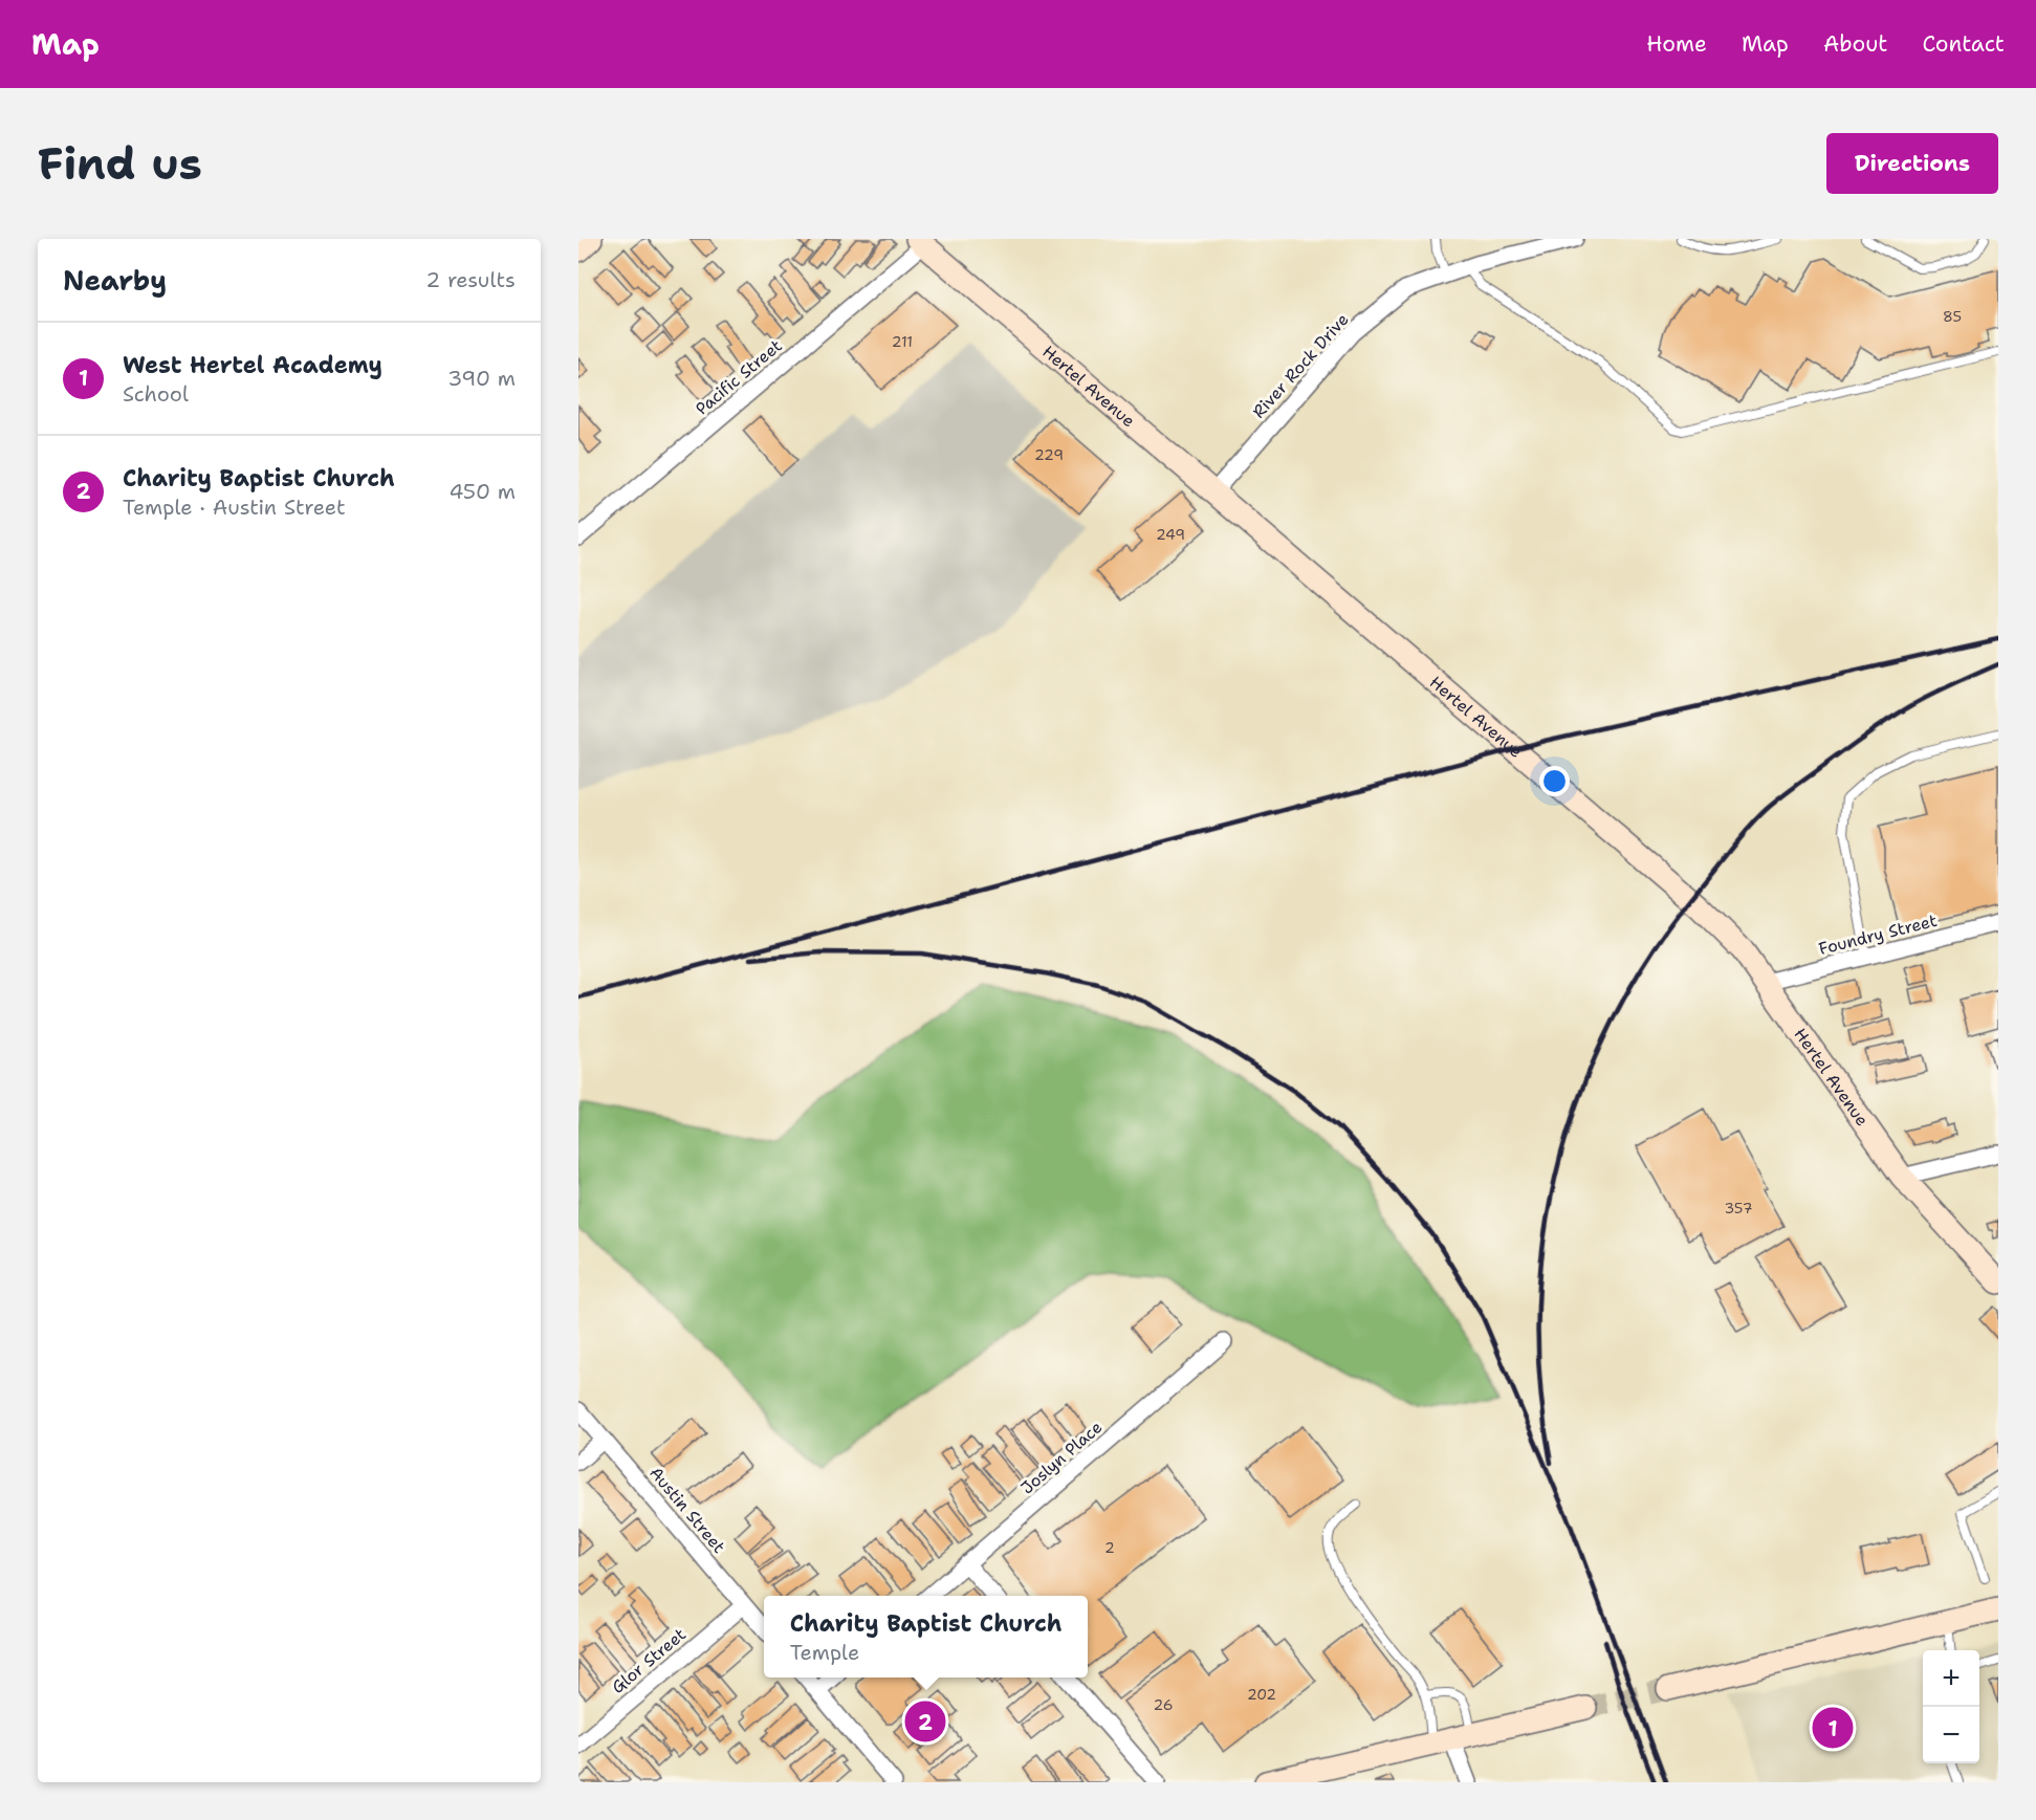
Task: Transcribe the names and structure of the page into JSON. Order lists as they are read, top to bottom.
{
  "streets": {
    "street": [
      "River Rock Drive",
      "Pacific Street",
      "Hertel Avenue",
      "Foundry Street",
      "Joslyn Place",
      "Austin Street",
      "Glor Street"
    ]
  },
  "crossings": [
    ["River Rock Drive", "Hertel Avenue"],
    ["Pacific Street", "Hertel Avenue"],
    ["Hertel Avenue", "Foundry Street"],
    ["Austin Street", "Glor Street"]
  ],
  "house_numbers": [
    "85",
    "211",
    "229",
    "249",
    "357",
    "2",
    "202",
    "26"
  ],
  "page": {
    "header": "Map",
    "nav": [
      "Home",
      "Map",
      "About",
      "Contact"
    ],
    "buttons": "Directions",
    "title": "Find us",
    "heading": ["Nearby", "2 results"],
    "list": [
      {
        "mark": "1",
        "name": "West Hertel Academy",
        "note": "School",
        "value": "390 m"
      },
      {
        "mark": "2",
        "name": "Charity Baptist Church",
        "note": "Temple · Austin Street",
        "value": "450 m"
      }
    ],
    "popup": ["Charity Baptist Church", "Temple"],
    "map_buttons": ["+", "−"],
    "pins": ["2", "1"]
  }
}
